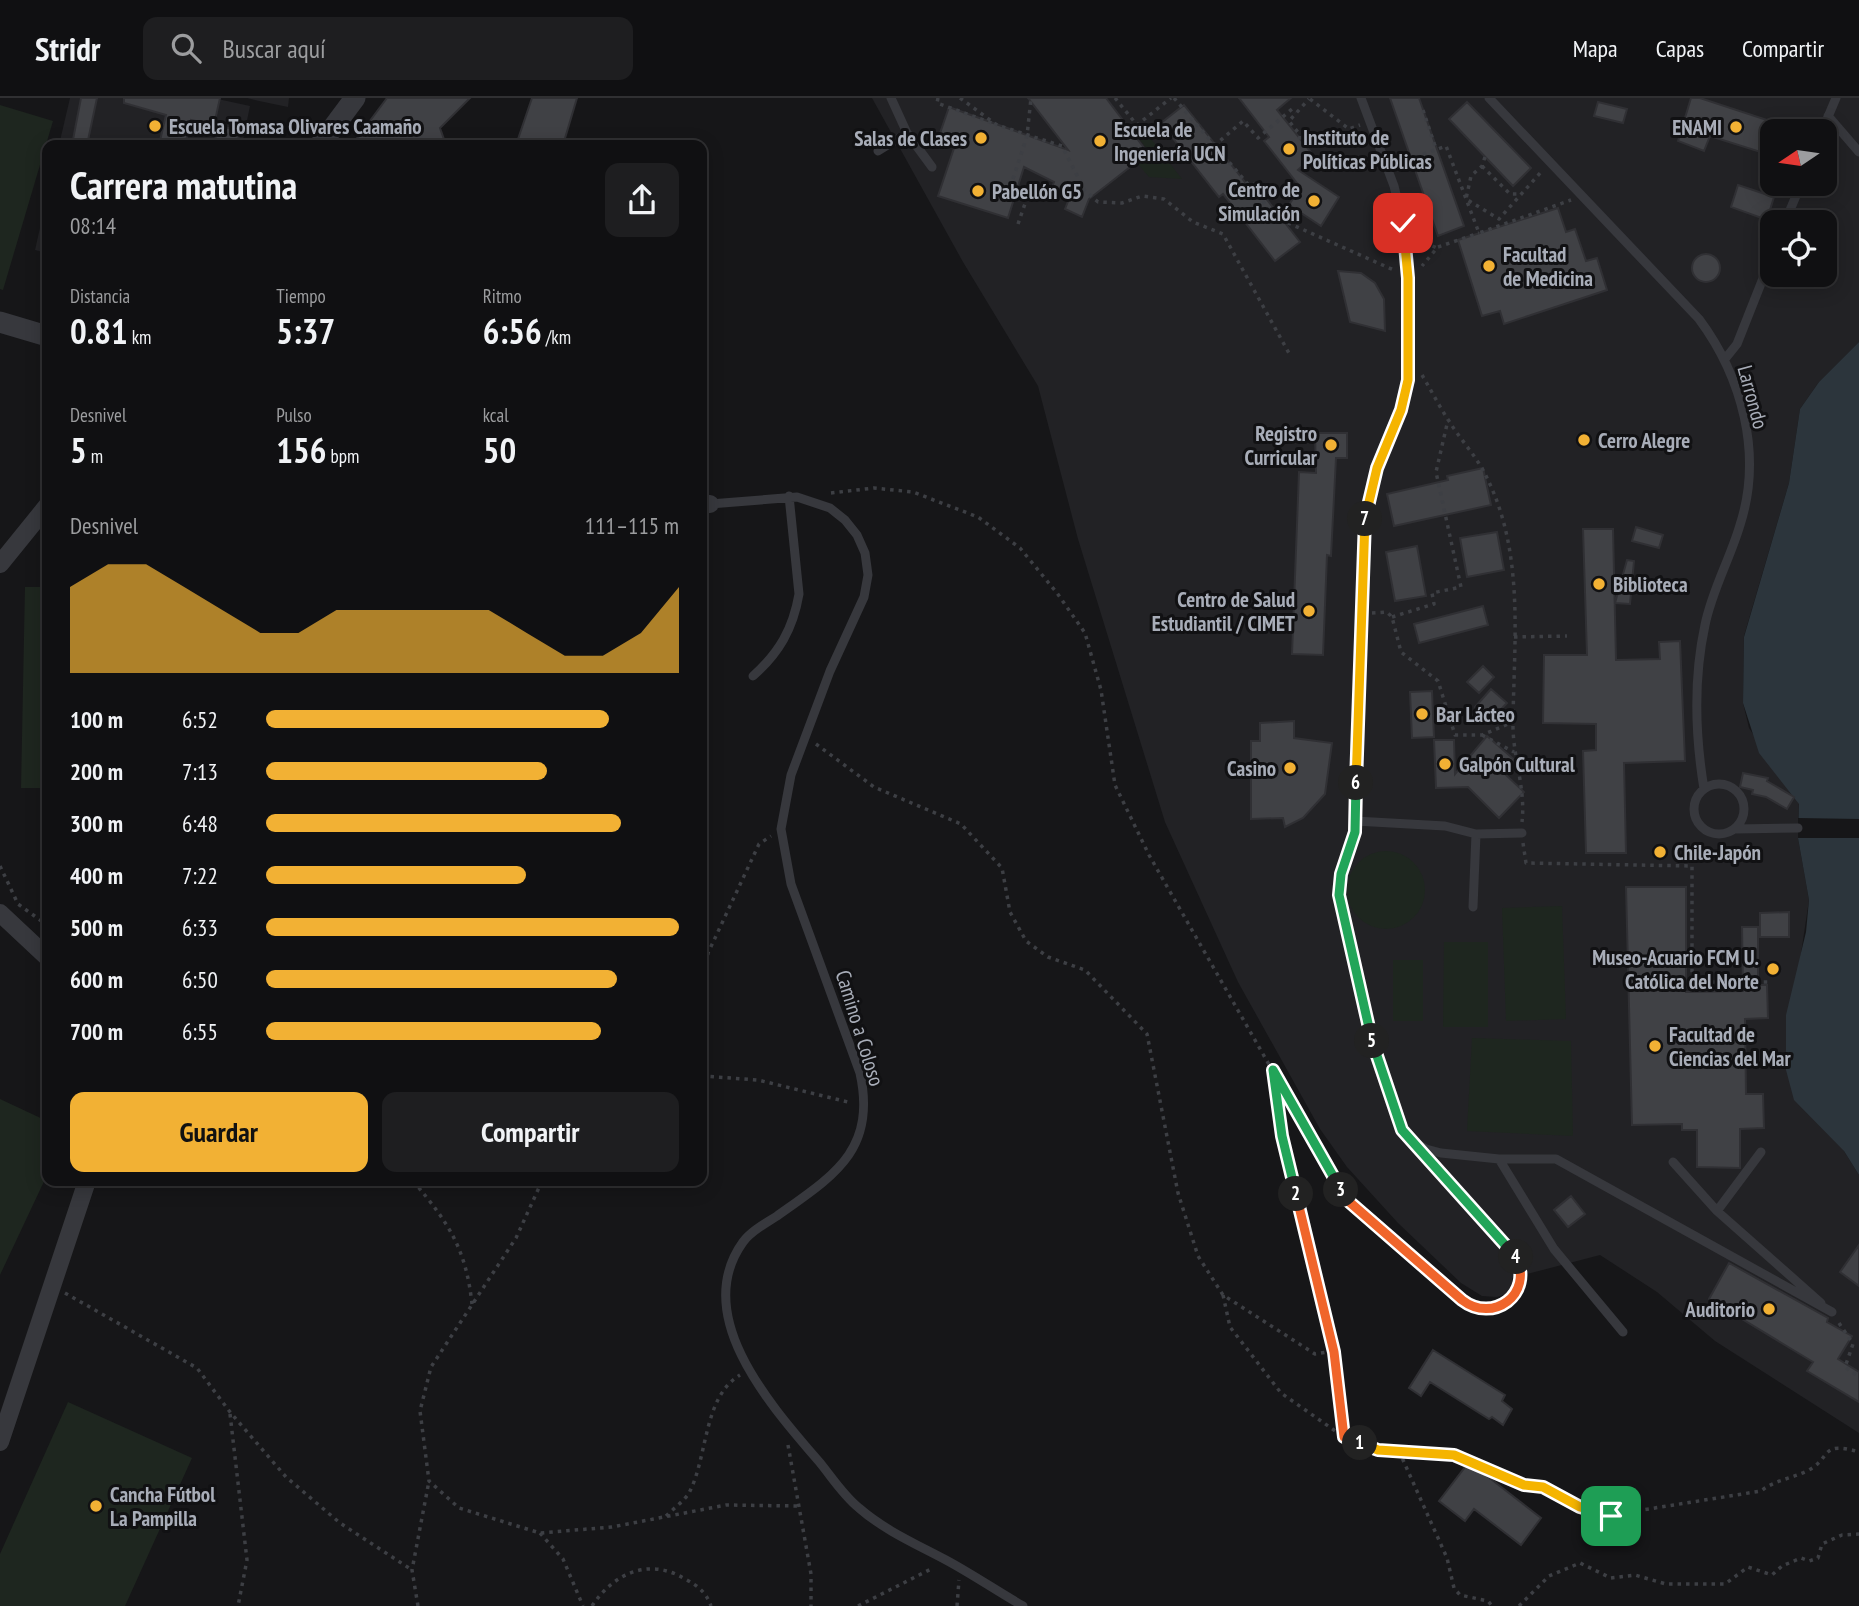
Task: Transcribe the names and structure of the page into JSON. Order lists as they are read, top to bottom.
{
  "streets": {
    "lane": ["Larrondo", "Camino a Coloso"]
  },
  "places": [
    "Escuela Tomasa Olivares Caamaño",
    "ENAMI",
    "Salas de Clases",
    "Escuela de Ingeniería UCN",
    "Instituto de Políticas Públicas",
    "Pabellón G5",
    "Centro de Simulación",
    "Facultad de Medicina",
    "Cerro Alegre",
    "Registro Curricular",
    "Biblioteca",
    "Centro de Salud Estudiantil / CIMET",
    "Bar Lácteo",
    "Galpón Cultural",
    "Casino",
    "Chile-Japón",
    "Museo-Acuario FCM U. Católica del Norte",
    "Facultad de Ciencias del Mar",
    "Auditorio",
    "Cancha Fútbol La Pampilla"
  ],
  "north": "left",
  "page": {
    "header": "Stridr",
    "search": "Buscar aquí",
    "nav": ["Mapa", "Capas", "Compartir"],
    "heading": ["Carrera matutina", "08:14"],
    "stats": [
      ["Distancia", "0.81 km"],
      ["Tiempo", "5:37"],
      ["Ritmo", "6:56 /km"],
      ["Desnivel", "5 m"],
      ["Pulso", "156 bpm"],
      ["kcal", "50"]
    ],
    "chart": ["Desnivel", "111–115 m"],
    "pins": [
      "7",
      "6",
      "5",
      "3",
      "2",
      "4",
      "1"
    ],
    "list": [
      {
        "name": "100 m",
        "note": "6:52"
      },
      {
        "name": "200 m",
        "note": "7:13"
      },
      {
        "name": "300 m",
        "note": "6:48"
      },
      {
        "name": "400 m",
        "note": "7:22"
      },
      {
        "name": "500 m",
        "note": "6:33"
      },
      {
        "name": "600 m",
        "note": "6:50"
      },
      {
        "name": "700 m",
        "note": "6:55"
      }
    ],
    "buttons": ["Guardar", "Compartir"]
  }
}
